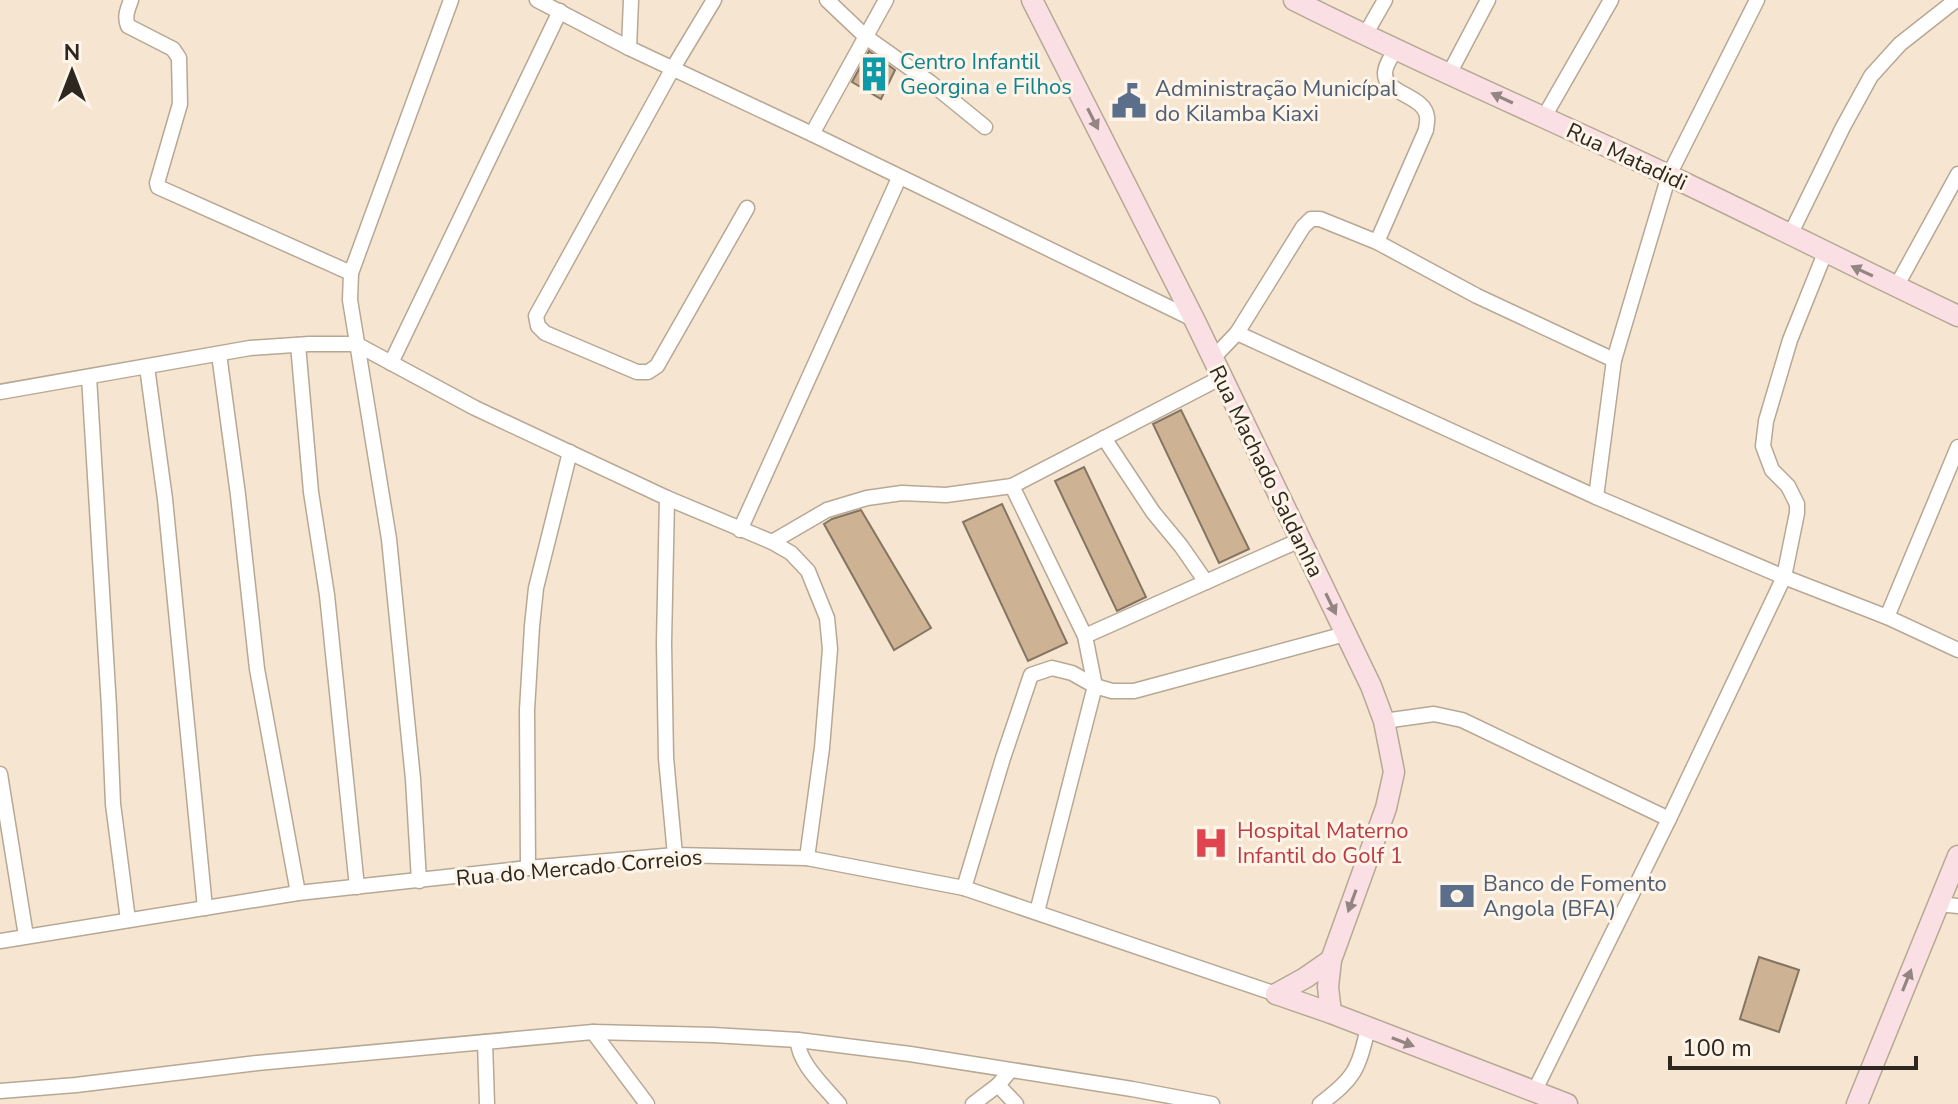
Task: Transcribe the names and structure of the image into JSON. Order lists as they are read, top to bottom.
{
  "streets": {
    "street": ["Rua Matadidi", "Rua Machado Saldanha", "Rua do Mercado Correios"]
  },
  "crossings": [
    ["Rua Machado Saldanha", "Rua do Mercado Correios"]
  ],
  "one_way": ["Rua Machado Saldanha"],
  "places": {
    "building": ["Centro Infantil Georgina e Filhos"],
    "public building": ["Administração Municípal do Kilamba Kiaxi"],
    "hospital": ["Hospital Materno Infantil do Golf 1"],
    "bank": ["Banco de Fomento Angola (BFA)"]
  },
  "scale_bar": "100 m",
  "north": "top"
}
